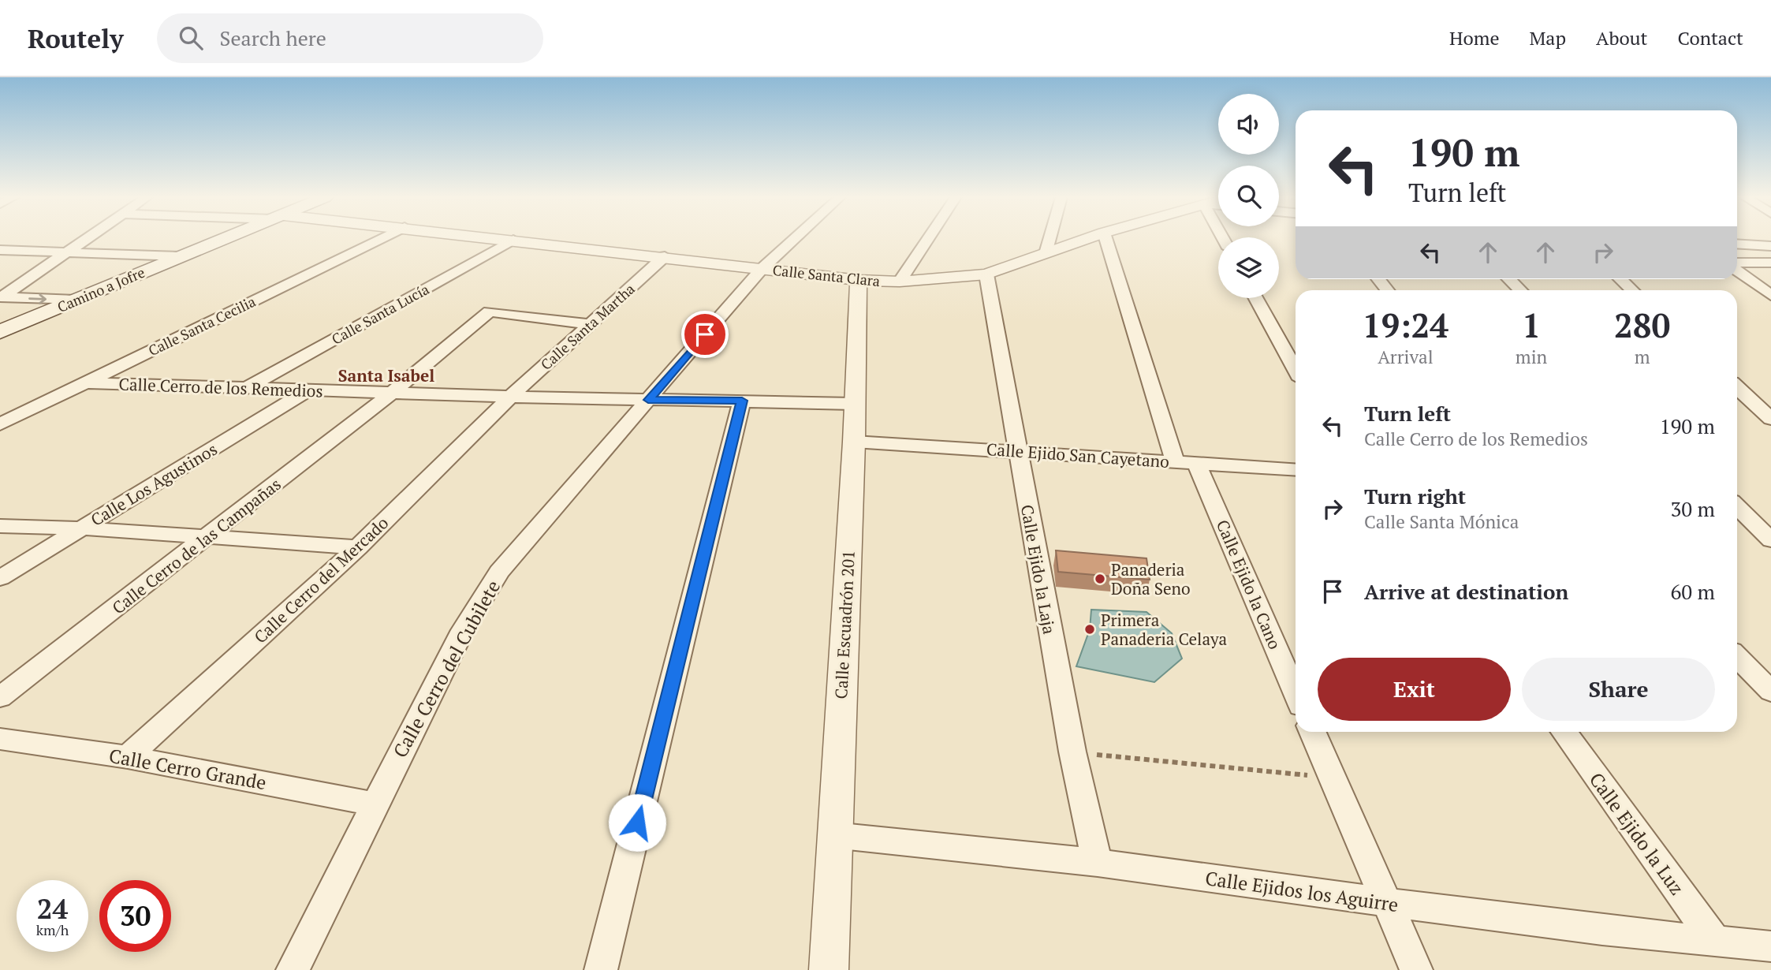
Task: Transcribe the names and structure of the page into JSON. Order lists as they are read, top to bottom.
{
  "streets": {
    "main road": ["Camino a Jofre"],
    "street": [
      "Calle Santa Clara",
      "Calle Santa Lucía",
      "Calle Santa Cecilia",
      "Calle Santa Martha",
      "Calle Cerro de los Remedios",
      "Calle Ejido San Cayetano",
      "Calle Los Agustinos",
      "Calle Cerro de las Campañas",
      "Calle Ejido la Laja",
      "Calle Cerro del Mercado",
      "Calle Ejido la Cano",
      "Calle Escuadrón 201",
      "Calle Cerro del Cubilete",
      "Calle Cerro Grande",
      "Calle Ejido la Luz",
      "Calle Ejidos los Aguirre"
    ]
  },
  "crossings": [
    ["Calle Santa Clara", "Calle Santa Lucía"],
    ["Calle Santa Clara", "Calle Santa Martha"],
    ["Calle Santa Clara", "Calle Ejido la Laja"],
    ["Calle Santa Clara", "Calle Escuadrón 201"],
    ["Calle Santa Clara", "Calle Cerro del Cubilete"],
    ["Calle Santa Lucía", "Calle Cerro de los Remedios"],
    ["Calle Santa Cecilia", "Calle Cerro de los Remedios"],
    ["Calle Santa Martha", "Calle Cerro de los Remedios"],
    ["Calle Santa Martha", "Calle Cerro del Mercado"],
    ["Calle Cerro de los Remedios", "Calle Los Agustinos"],
    ["Calle Cerro de los Remedios", "Calle Cerro de las Campañas"],
    ["Calle Cerro de los Remedios", "Calle Cerro del Mercado"],
    ["Calle Cerro de los Remedios", "Calle Escuadrón 201"],
    ["Calle Cerro de los Remedios", "Calle Cerro del Cubilete"],
    ["Calle Ejido San Cayetano", "Calle Ejido la Laja"],
    ["Calle Ejido San Cayetano", "Calle Ejido la Cano"],
    ["Calle Ejido San Cayetano", "Calle Escuadrón 201"],
    ["Calle Ejido la Laja", "Calle Ejidos los Aguirre"],
    ["Calle Cerro del Mercado", "Calle Cerro Grande"],
    ["Calle Escuadrón 201", "Calle Ejidos los Aguirre"],
    ["Calle Cerro del Cubilete", "Calle Cerro Grande"],
    ["Calle Ejido la Luz", "Calle Ejidos los Aguirre"]
  ],
  "districts": ["Santa Isabel"],
  "places": ["Panaderia Doña Seno", "Primera Panaderia Celaya"],
  "page": {
    "header": "Routely",
    "search": "Search here",
    "nav": [
      "Home",
      "Map",
      "About",
      "Contact"
    ],
    "turn": ["190 m", "Turn left"],
    "eta": [
      "19:24",
      "Arrival",
      "1",
      "min",
      "280",
      "m"
    ],
    "list": [
      {
        "name": "Turn left",
        "note": "Calle Cerro de los Remedios",
        "value": "190 m"
      },
      {
        "name": "Turn right",
        "note": "Calle Santa Mónica",
        "value": "30 m"
      },
      {
        "name": "Arrive at destination",
        "value": "60 m"
      }
    ],
    "buttons": ["Exit", "Share"],
    "speed": "24 km/h",
    "limit": "30"
  }
}
